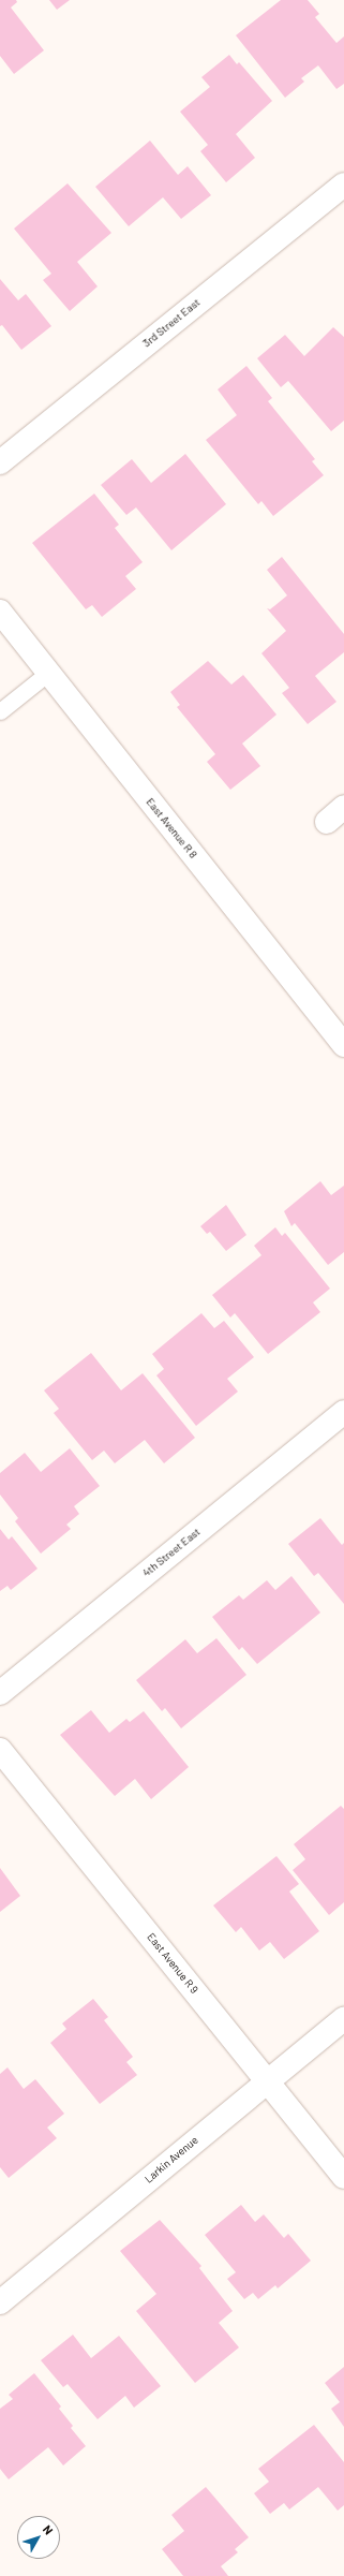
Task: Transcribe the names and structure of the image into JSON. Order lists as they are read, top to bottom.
{
  "streets": {
    "street": [
      "3rd Street East",
      "East Avenue R 8",
      "4th Street East",
      "East Avenue R 9",
      "Larkin Avenue"
    ]
  },
  "crossings": [
    ["East Avenue R 9", "Larkin Avenue"]
  ],
  "north": "top right"
}
